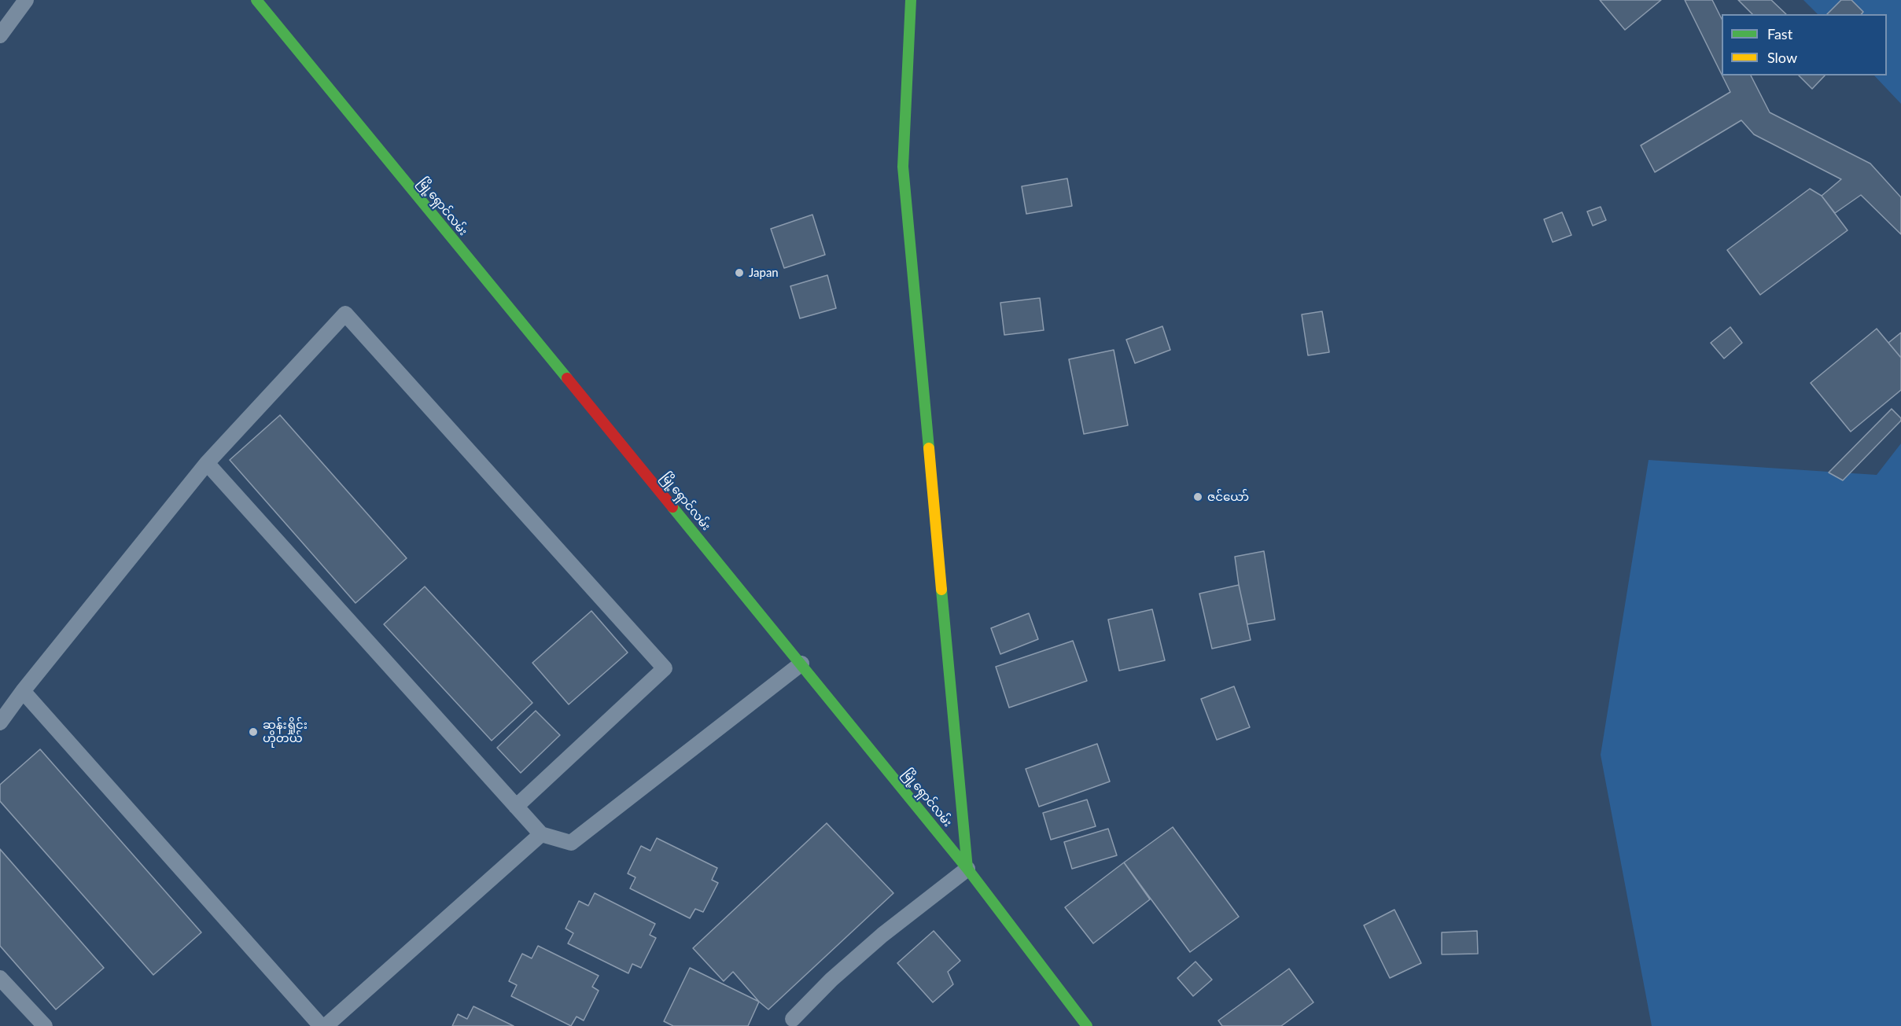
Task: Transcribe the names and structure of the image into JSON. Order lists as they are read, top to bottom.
{
  "streets": {
    "main road": ["မြို့ရှောင်လမ်း"]
  },
  "places": ["Japan", "ဇင်ယော်", "ဆန်းရှိုင်း ဟိုတယ်"],
  "legend": ["Fast", "Slow"]
}
